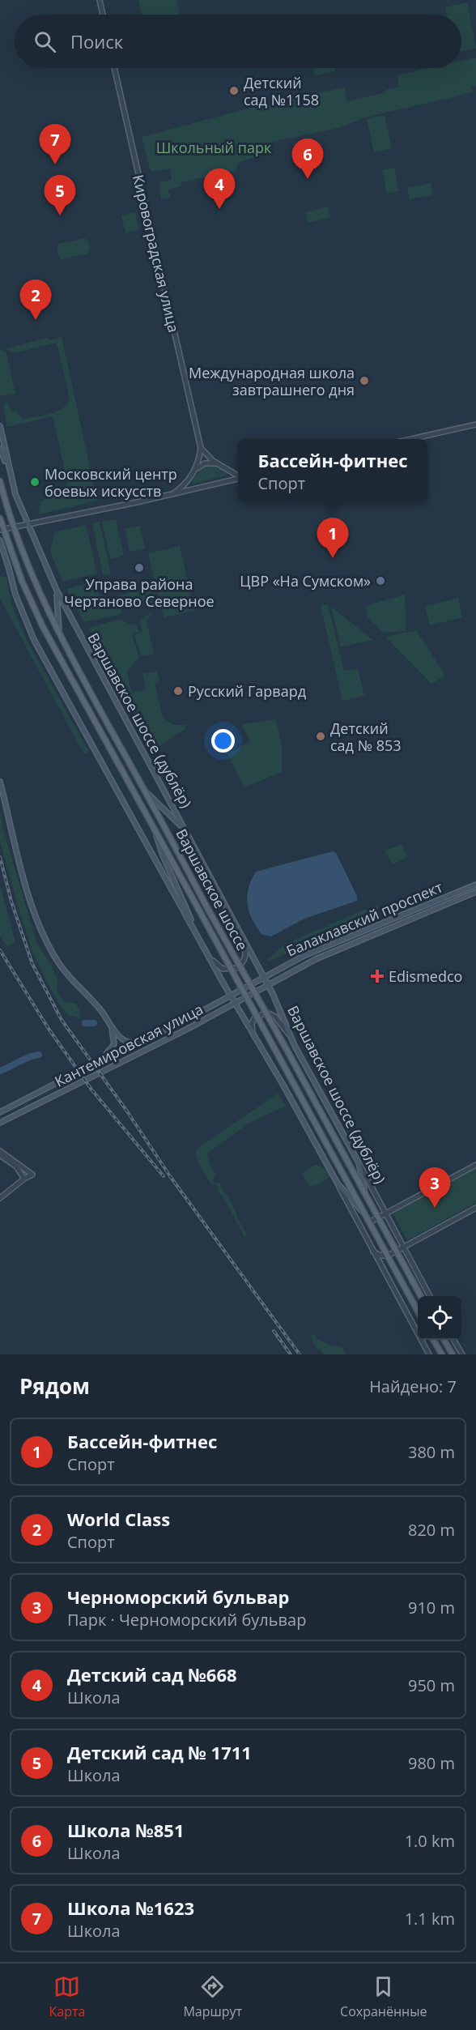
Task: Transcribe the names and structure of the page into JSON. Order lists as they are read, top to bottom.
{
  "streets": {
    "main road": [
      "Варшавское шоссе (дублёр)",
      "Варшавское шоссе",
      "Балаклавский проспект",
      "Кантемировская улица"
    ],
    "street": ["Кировоградская улица"]
  },
  "crossings": [
    ["Варшавское шоссе (дублёр)", "Балаклавский проспект"],
    ["Варшавское шоссе (дублёр)", "Кантемировская улица"],
    ["Балаклавский проспект", "Кантемировская улица"]
  ],
  "parks": ["Школьный парк"],
  "places": {
    "other": [
      "Детский сад №1158",
      "Международная школа завтрашнего дня",
      "Московский центр боевых искусств",
      "Управа района Чертаново Северное",
      "ЦВР «На Сумском»",
      "Русский Гарвард",
      "Детский сад № 853"
    ],
    "health": ["Edismedco"]
  },
  "page": {
    "search": "Поиск",
    "pins": [
      "7",
      "6",
      "4",
      "5",
      "2",
      "1",
      "3"
    ],
    "popup": ["Бассейн-фитнес", "Спорт"],
    "heading": ["Рядом", "Найдено: 7"],
    "list": [
      {
        "mark": "1",
        "name": "Бассейн-фитнес",
        "note": "Спорт",
        "value": "380 m"
      },
      {
        "mark": "2",
        "name": "World Class",
        "note": "Спорт",
        "value": "820 m"
      },
      {
        "mark": "3",
        "name": "Черноморский бульвар",
        "note": "Парк · Черноморский бульвар",
        "value": "910 m"
      },
      {
        "mark": "4",
        "name": "Детский сад №668",
        "note": "Школа",
        "value": "950 m"
      },
      {
        "mark": "5",
        "name": "Детский сад № 1711",
        "note": "Школа",
        "value": "980 m"
      },
      {
        "mark": "6",
        "name": "Школа №851",
        "note": "Школа",
        "value": "1.0 km"
      },
      {
        "mark": "7",
        "name": "Школа №1623",
        "note": "Школа",
        "value": "1.1 km"
      }
    ],
    "nav": ["Карта", "Маршрут", "Сохранённые"]
  }
}
